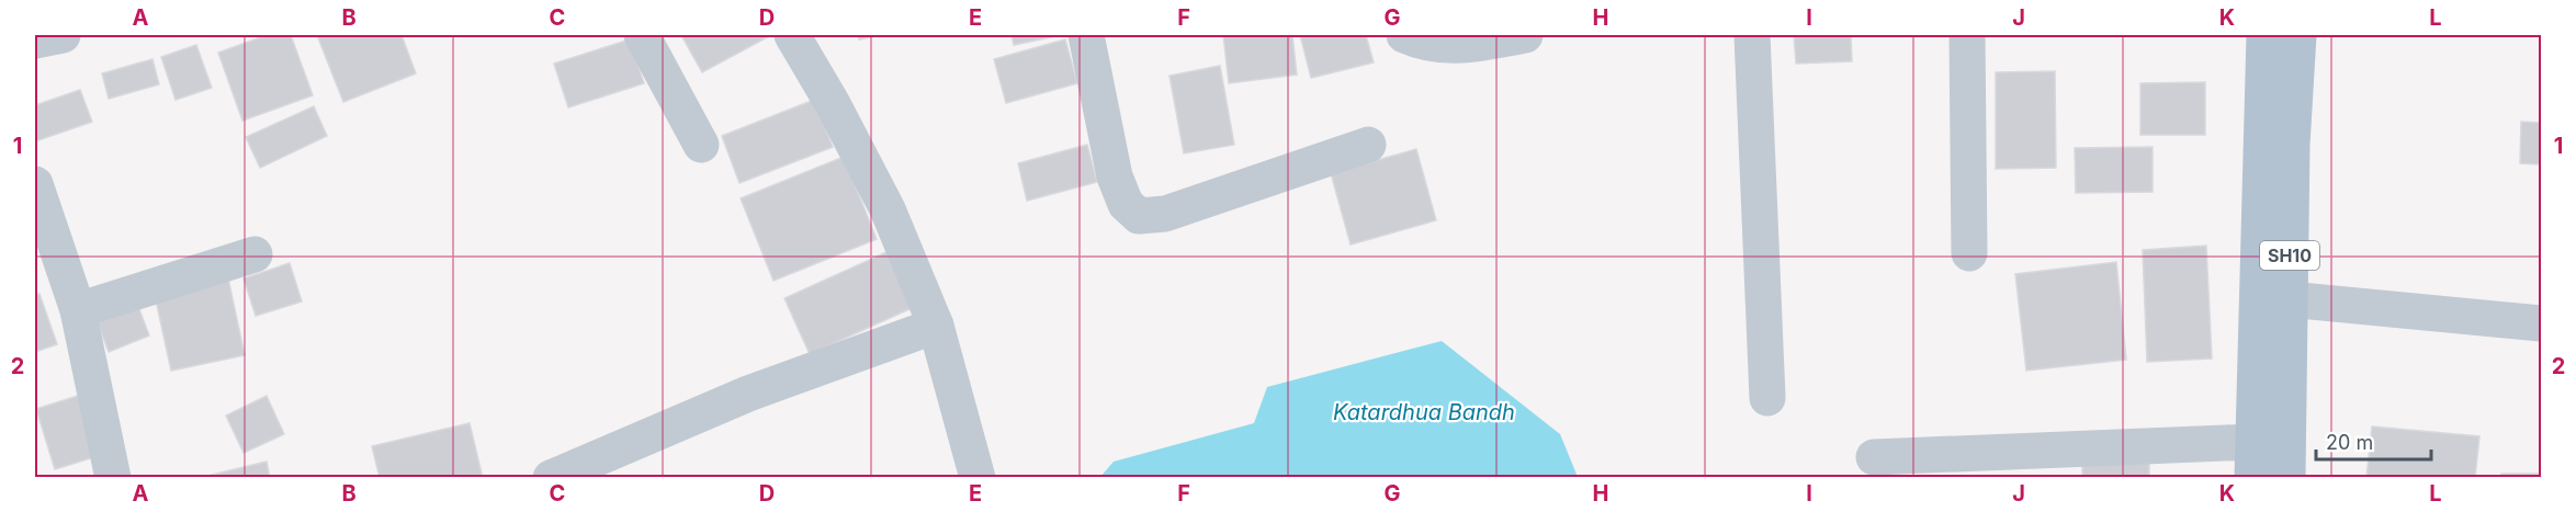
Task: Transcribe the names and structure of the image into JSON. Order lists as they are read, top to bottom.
{
  "streets": {
    "main road": ["SH10"]
  },
  "water": ["Katardhua Bandh"],
  "scale_bar": "20 m",
  "grid": {
    "columns": [
      "A",
      "B",
      "C",
      "D",
      "E",
      "F",
      "G",
      "H",
      "I",
      "J",
      "K",
      "L"
    ],
    "rows": ["1", "2"]
  }
}
